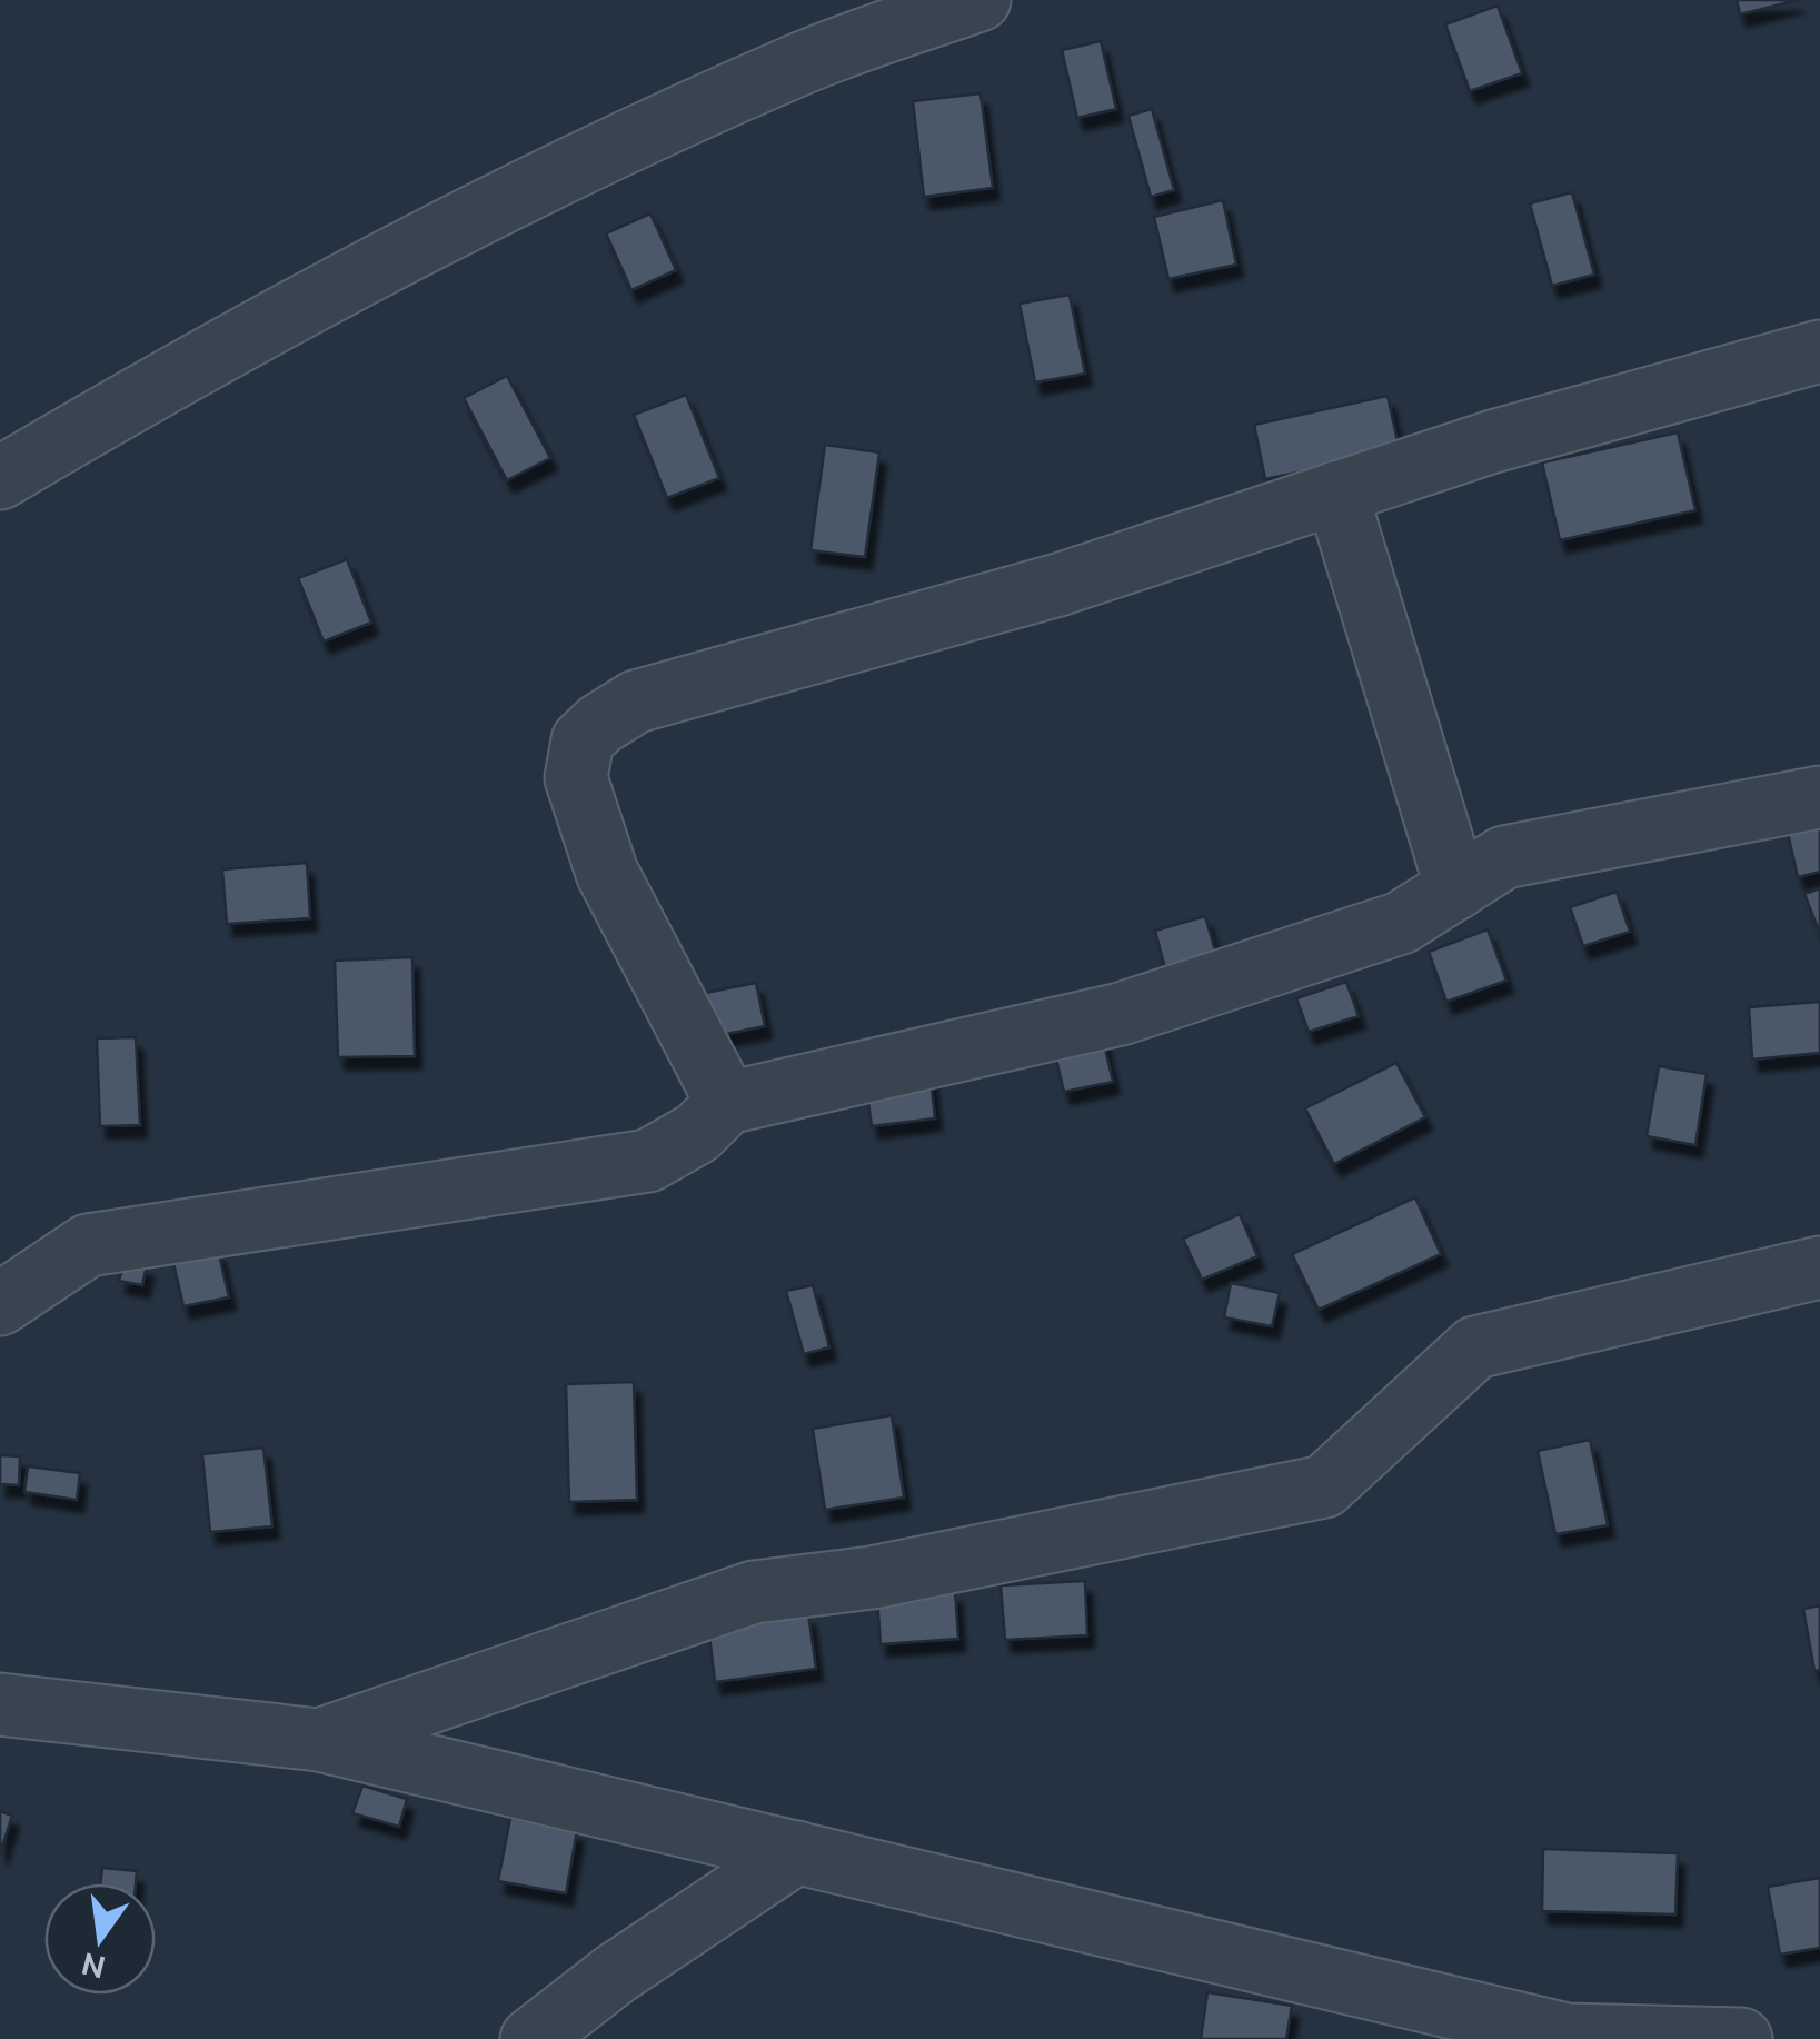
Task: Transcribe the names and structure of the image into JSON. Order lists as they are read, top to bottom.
{
  "north": "bottom"
}
